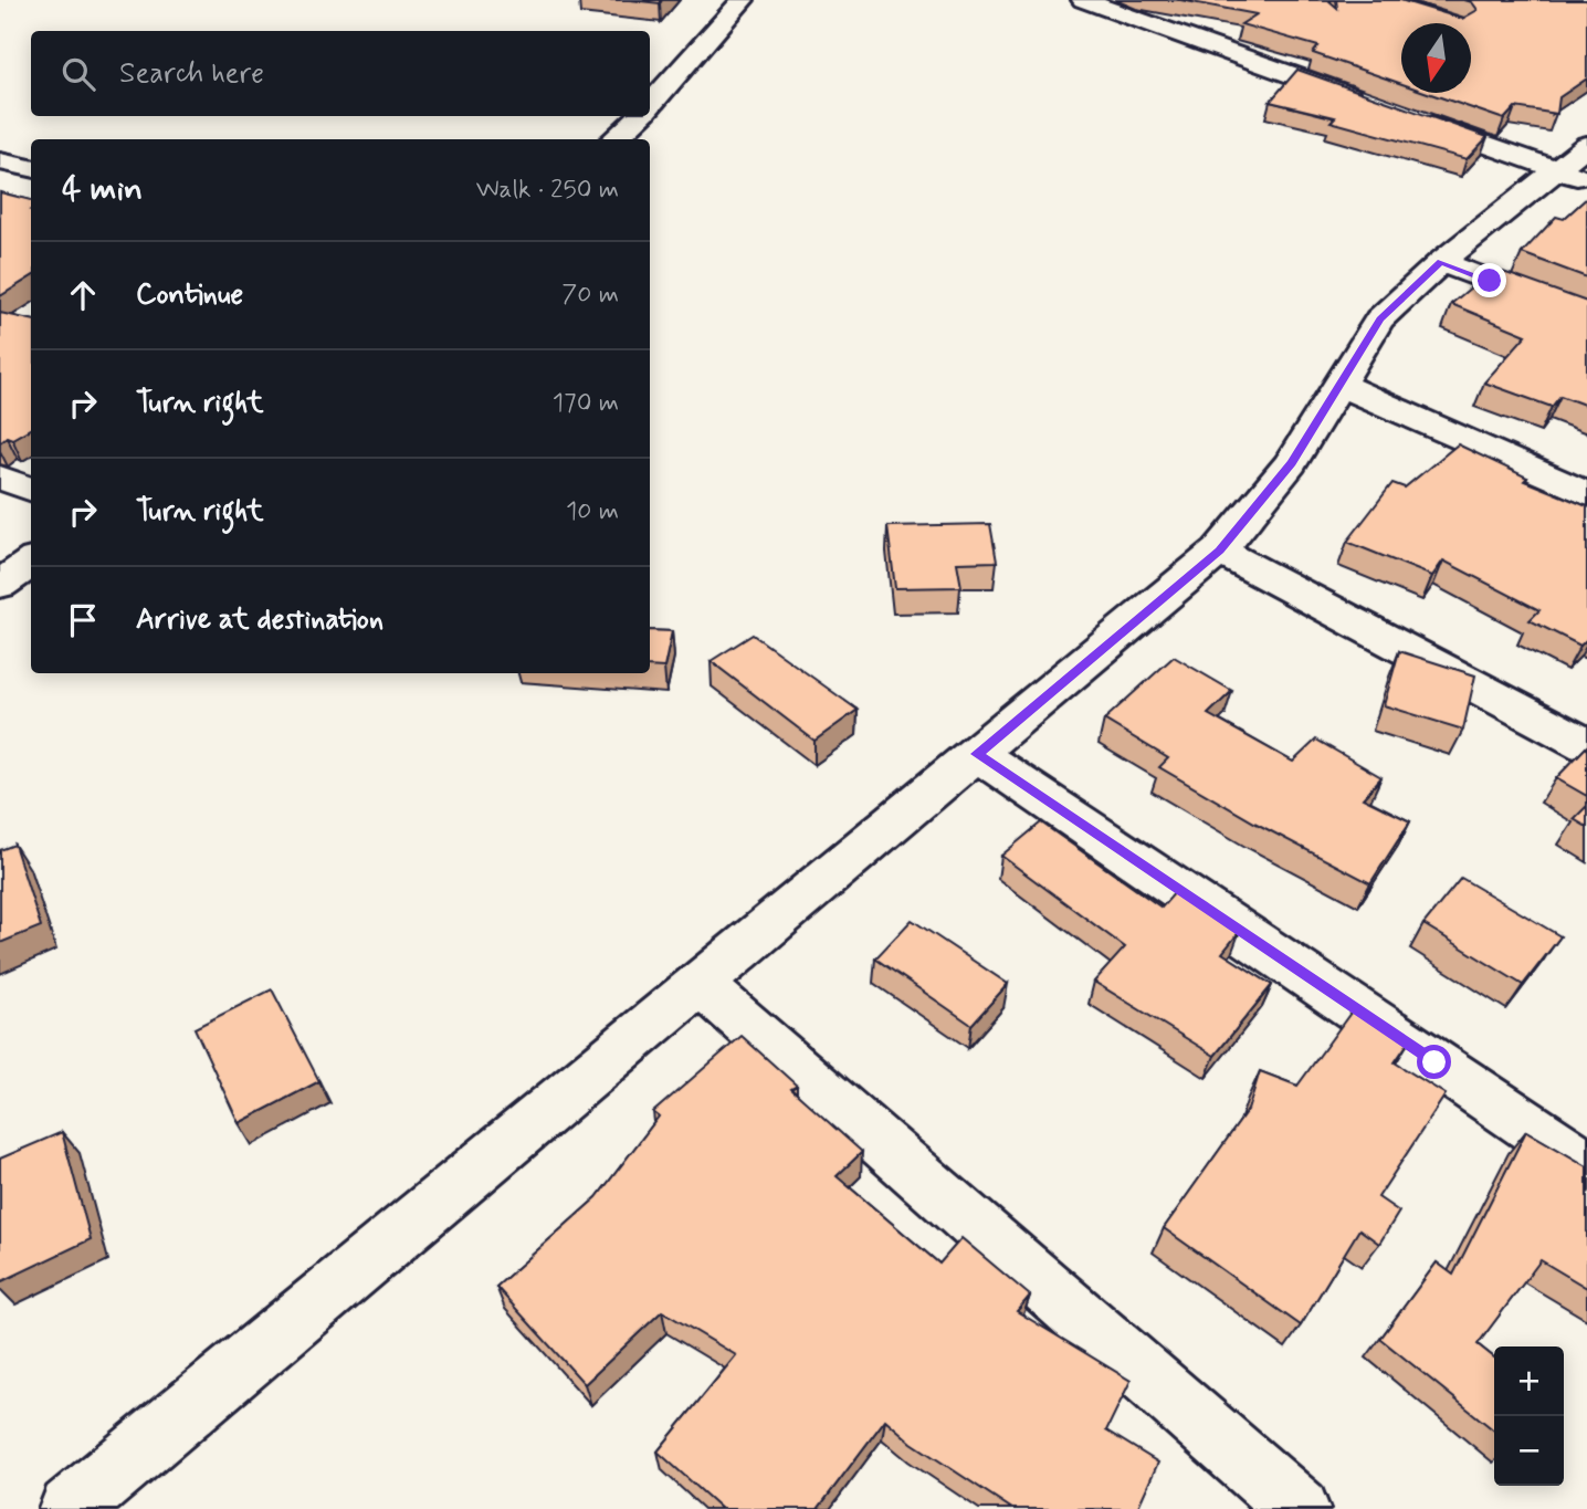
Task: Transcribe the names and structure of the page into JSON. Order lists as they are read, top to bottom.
{
  "north": "bottom",
  "page": {
    "search": "Search here",
    "heading": ["4 min", "Walk · 250 m"],
    "list": [
      ["Continue", "70 m"],
      ["Turn right", "170 m"],
      ["Turn right", "10 m"],
      "Arrive at destination"
    ],
    "map_buttons": ["+", "−"]
  }
}
